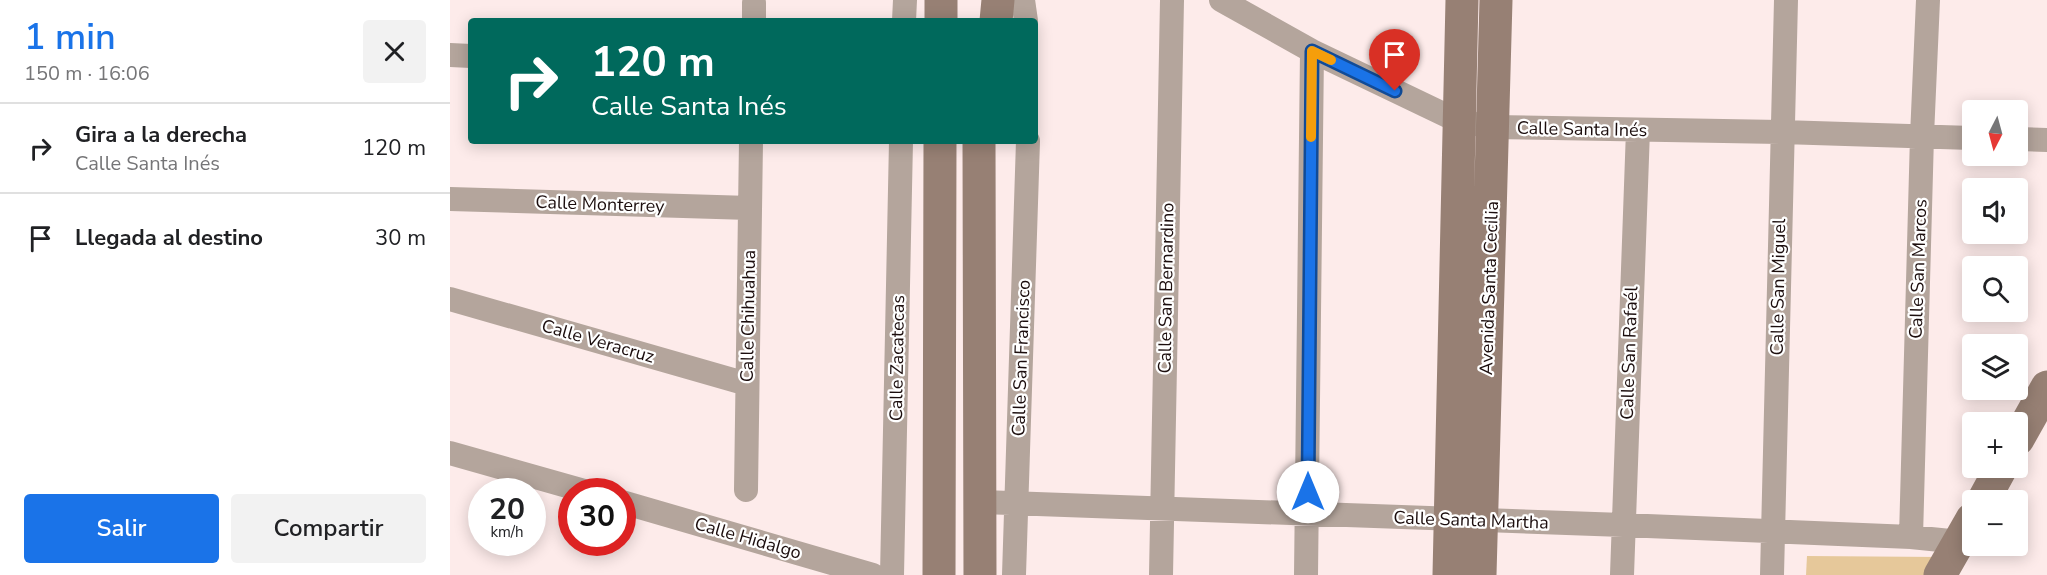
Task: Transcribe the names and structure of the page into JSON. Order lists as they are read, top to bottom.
{
  "streets": {
    "street": [
      "Calle Santa Inés",
      "Calle Monterrey",
      "Calle San Marcos",
      "Calle San Miguel",
      "Calle San Bernardino",
      "Avenida Santa Cecilia",
      "Calle Chihuahua",
      "Calle Veracruz",
      "Calle San Rafaél",
      "Calle Zacatecas",
      "Calle San Francisco",
      "Calle Santa Martha",
      "Calle Hidalgo"
    ]
  },
  "crossings": [
    ["Calle Santa Inés", "Calle San Marcos"],
    ["Calle Santa Inés", "Calle San Miguel"],
    ["Calle Santa Inés", "Avenida Santa Cecilia"],
    ["Calle Santa Inés", "Calle San Rafaél"],
    ["Calle Monterrey", "Calle Chihuahua"],
    ["Calle San Marcos", "Calle Santa Martha"],
    ["Calle San Miguel", "Calle Santa Martha"],
    ["Calle San Bernardino", "Calle Santa Martha"],
    ["Avenida Santa Cecilia", "Calle Santa Martha"],
    ["Calle Chihuahua", "Calle Veracruz"],
    ["Calle San Rafaél", "Calle Santa Martha"],
    ["Calle San Francisco", "Calle Santa Martha"]
  ],
  "north": "bottom",
  "page": {
    "heading": ["1 min", "150 m · 16:06"],
    "turn": ["120 m", "Calle Santa Inés"],
    "map_buttons": ["+", "−"],
    "list": [
      {
        "name": "Gira a la derecha",
        "note": "Calle Santa Inés",
        "value": "120 m"
      },
      {
        "name": "Llegada al destino",
        "value": "30 m"
      }
    ],
    "speed": "20 km/h",
    "limit": "30",
    "buttons": ["Salir", "Compartir"]
  }
}
